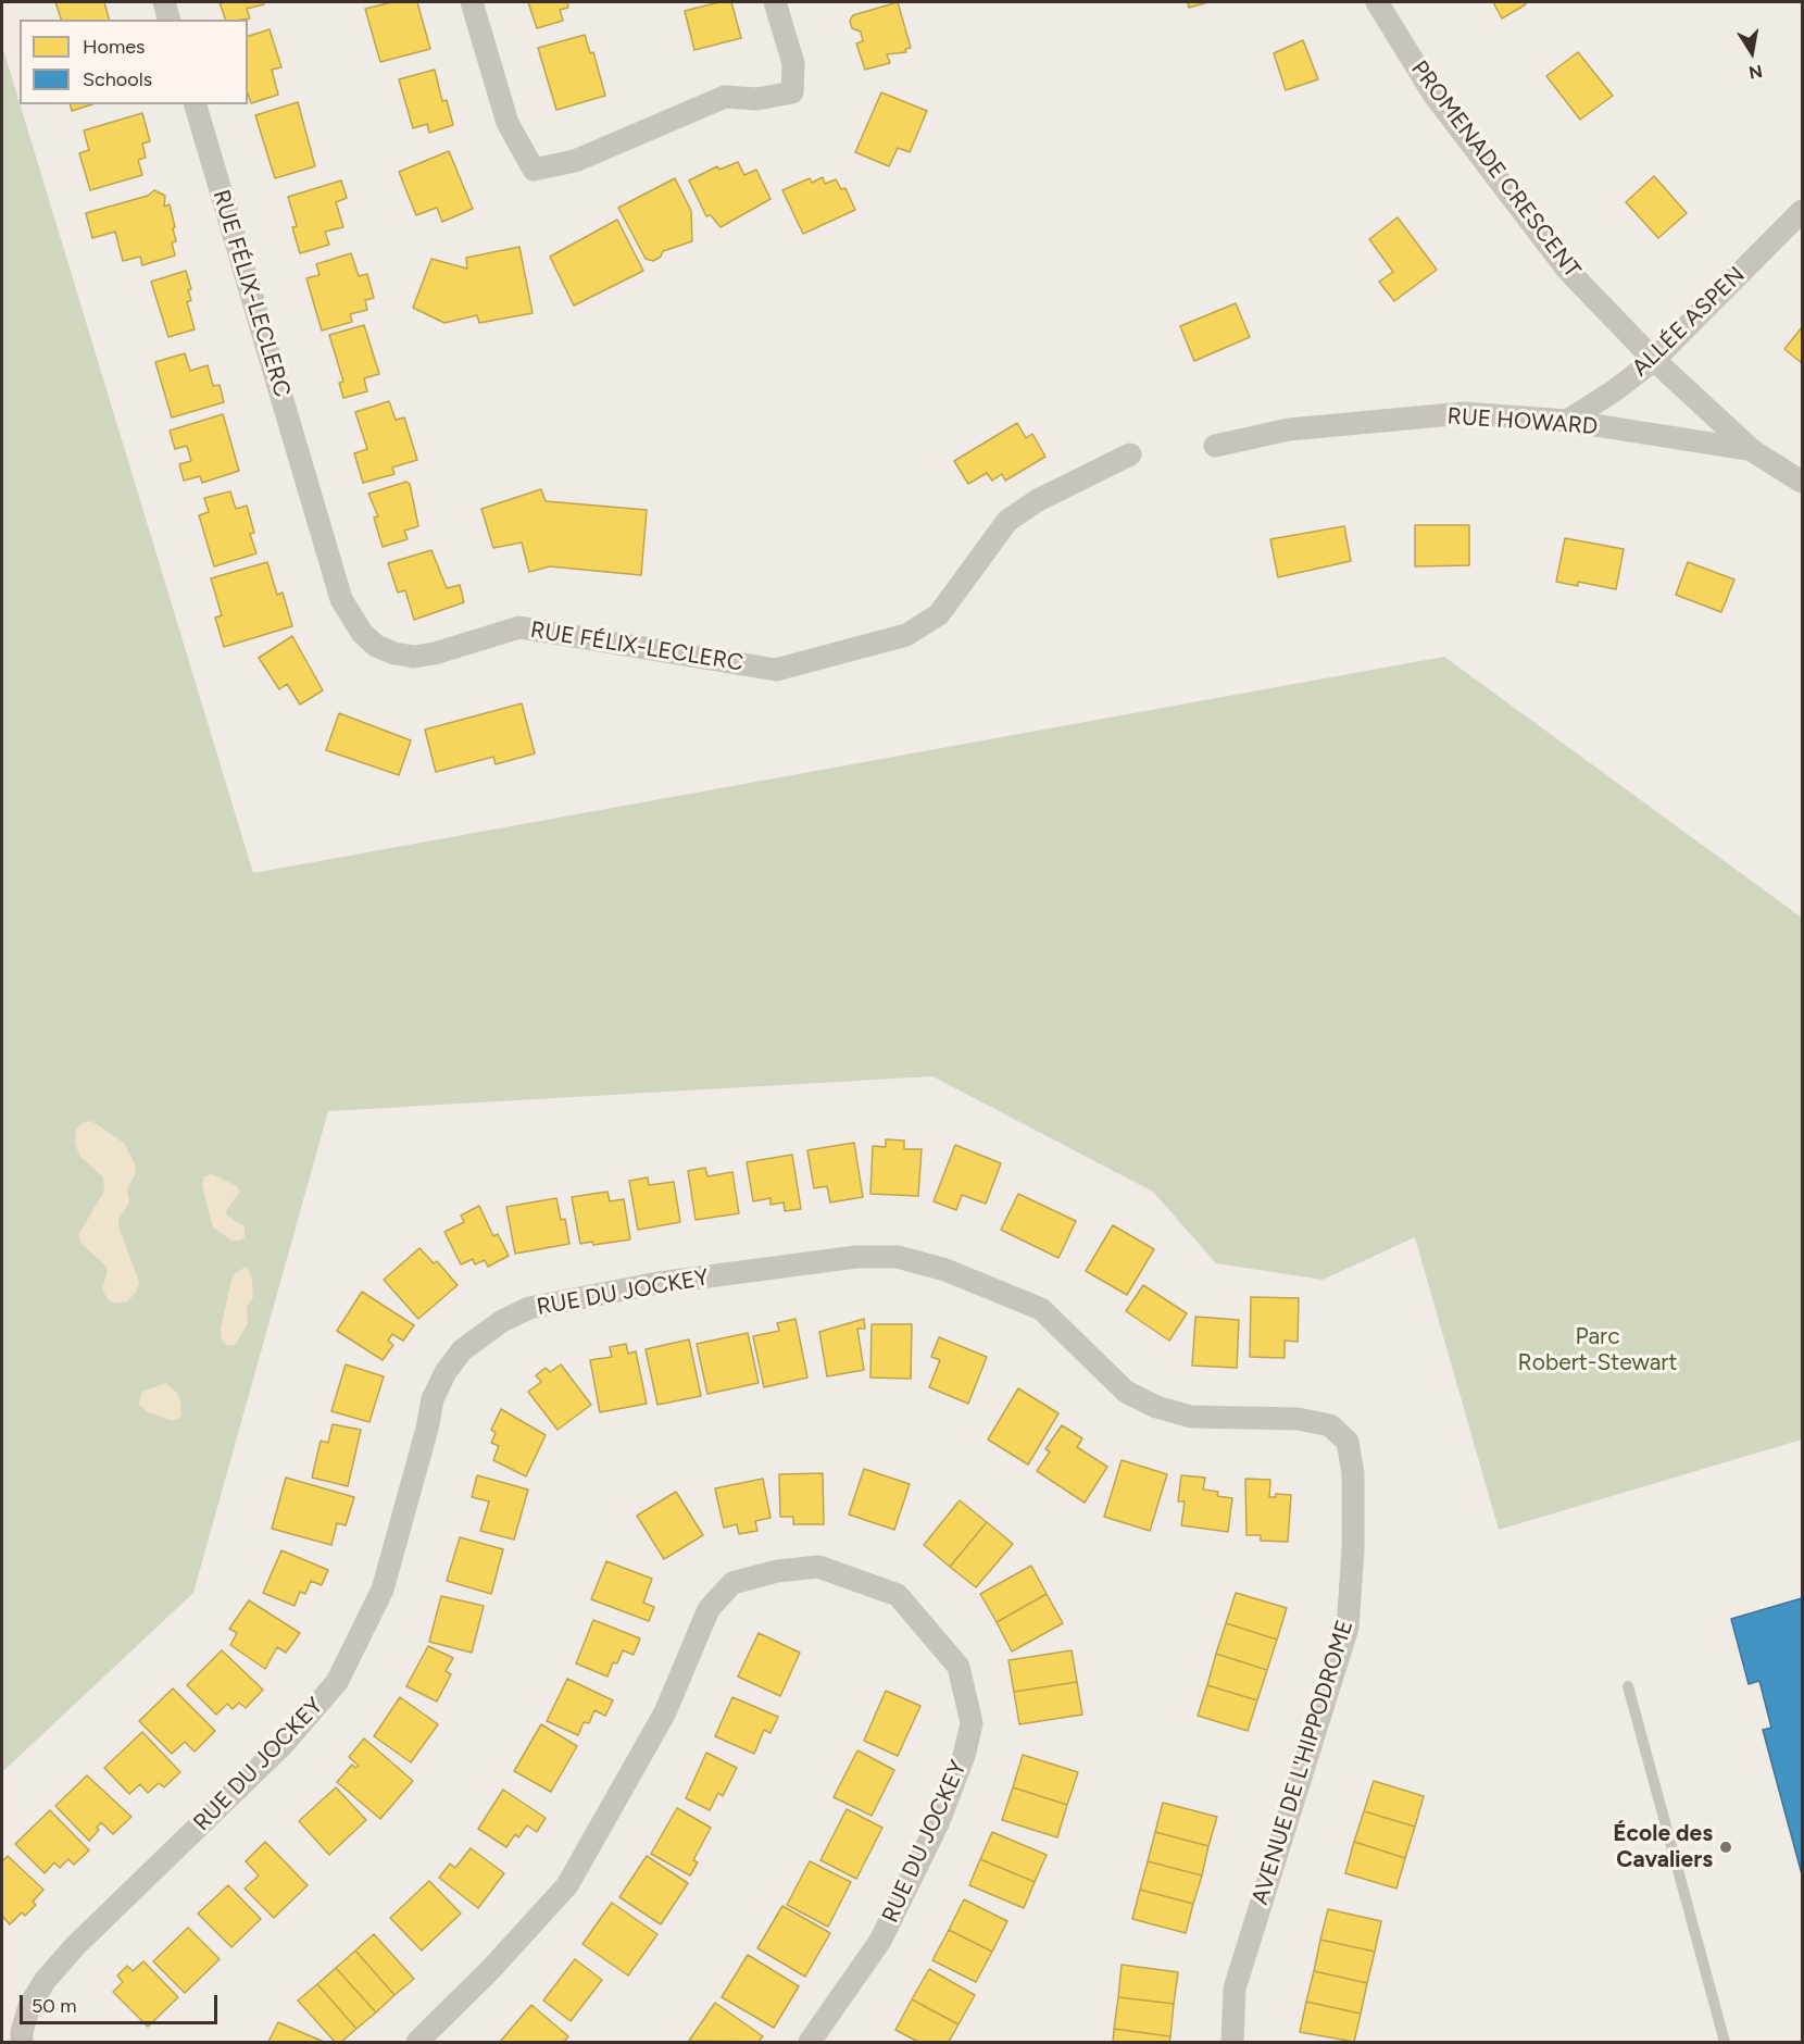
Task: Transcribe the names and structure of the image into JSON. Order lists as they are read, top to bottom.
{
  "streets": {
    "street": [
      "PROMENADE CRESCENT",
      "RUE FÉLIX-LECLERC",
      "ALLÉE ASPEN",
      "RUE HOWARD",
      "RUE DU JOCKEY",
      "AVENUE DE L'HIPPODROME"
    ]
  },
  "crossings": [
    ["PROMENADE CRESCENT", "ALLÉE ASPEN"],
    ["PROMENADE CRESCENT", "RUE HOWARD"],
    ["ALLÉE ASPEN", "RUE HOWARD"],
    ["RUE DU JOCKEY", "AVENUE DE L'HIPPODROME"]
  ],
  "parks": ["Parc Robert-Stewart"],
  "places": ["École des Cavaliers"],
  "legend": ["Homes", "Schools"],
  "scale_bar": "50 m",
  "north": "bottom"
}
